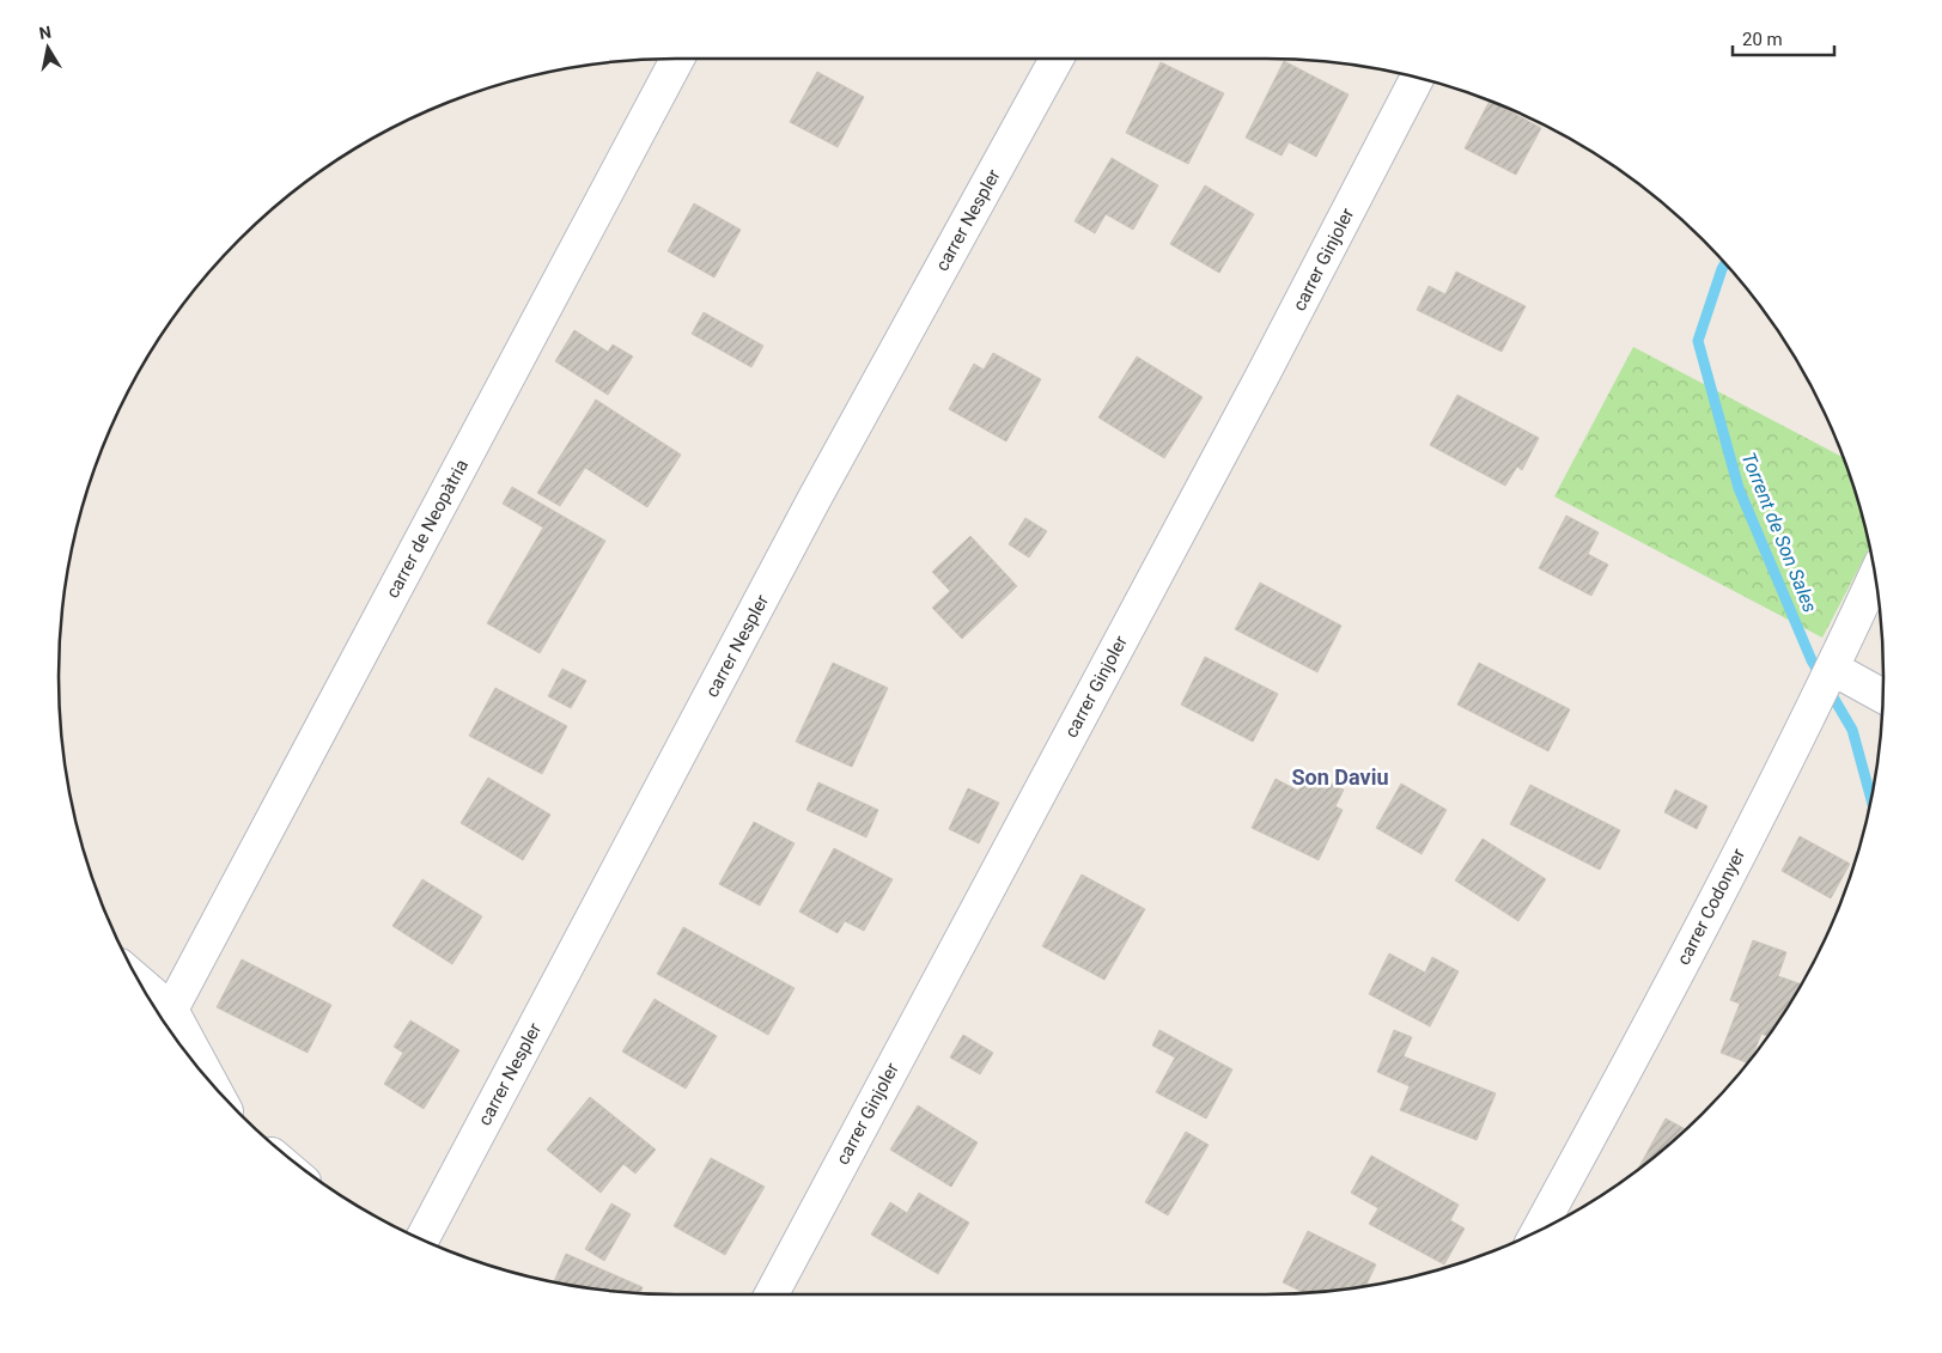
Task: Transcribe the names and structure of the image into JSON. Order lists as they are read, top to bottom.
{
  "streets": {
    "street": [
      "carrer Nespler",
      "carrer Ginjoler",
      "carrer de Neopàtria",
      "carrer Codonyer"
    ]
  },
  "districts": ["Son Daviu"],
  "water": ["Torrent de Son Sales"],
  "scale_bar": "20 m",
  "north": "top"
}
